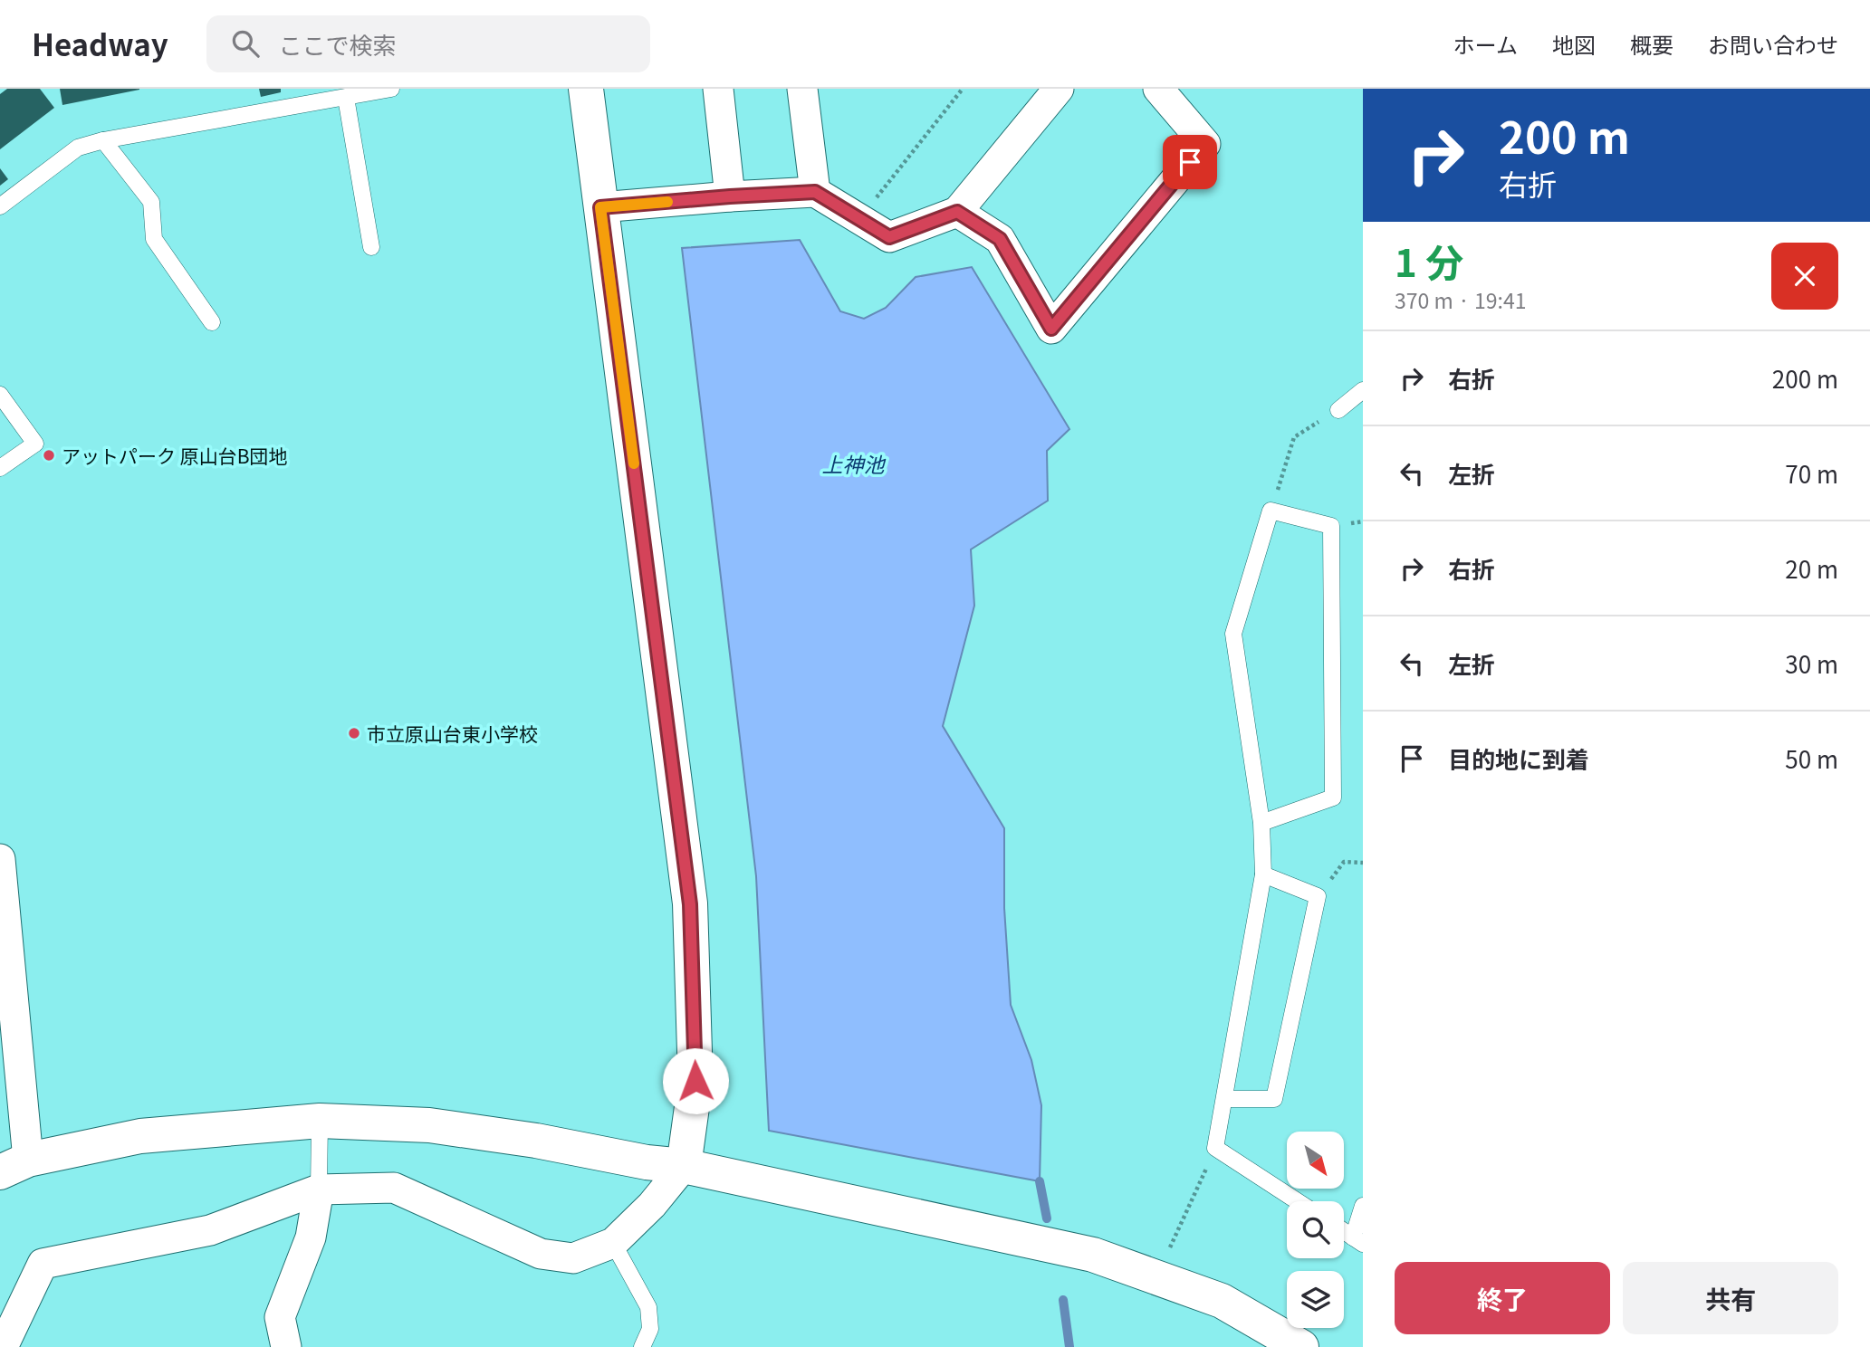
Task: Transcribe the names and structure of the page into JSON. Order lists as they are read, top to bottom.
{
  "water": ["上神池"],
  "places": ["アットパーク 原山台B団地", "市立原山台東小学校"],
  "north": "bottom right",
  "page": {
    "header": "Headway",
    "search": "ここで検索",
    "nav": [
      "ホーム",
      "地図",
      "概要",
      "お問い合わせ"
    ],
    "turn": ["200 m", "右折"],
    "heading": ["1 分", "370 m · 19:41"],
    "list": [
      {
        "name": "右折",
        "value": "200 m"
      },
      {
        "name": "左折",
        "value": "70 m"
      },
      {
        "name": "右折",
        "value": "20 m"
      },
      {
        "name": "左折",
        "value": "30 m"
      },
      {
        "name": "目的地に到着",
        "value": "50 m"
      }
    ],
    "buttons": ["終了", "共有"]
  }
}
